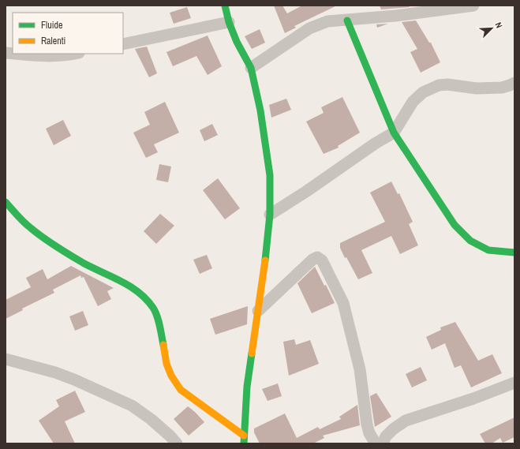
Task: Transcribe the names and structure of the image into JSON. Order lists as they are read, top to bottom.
{
  "legend": ["Fluide", "Ralenti"],
  "north": "top right"
}
